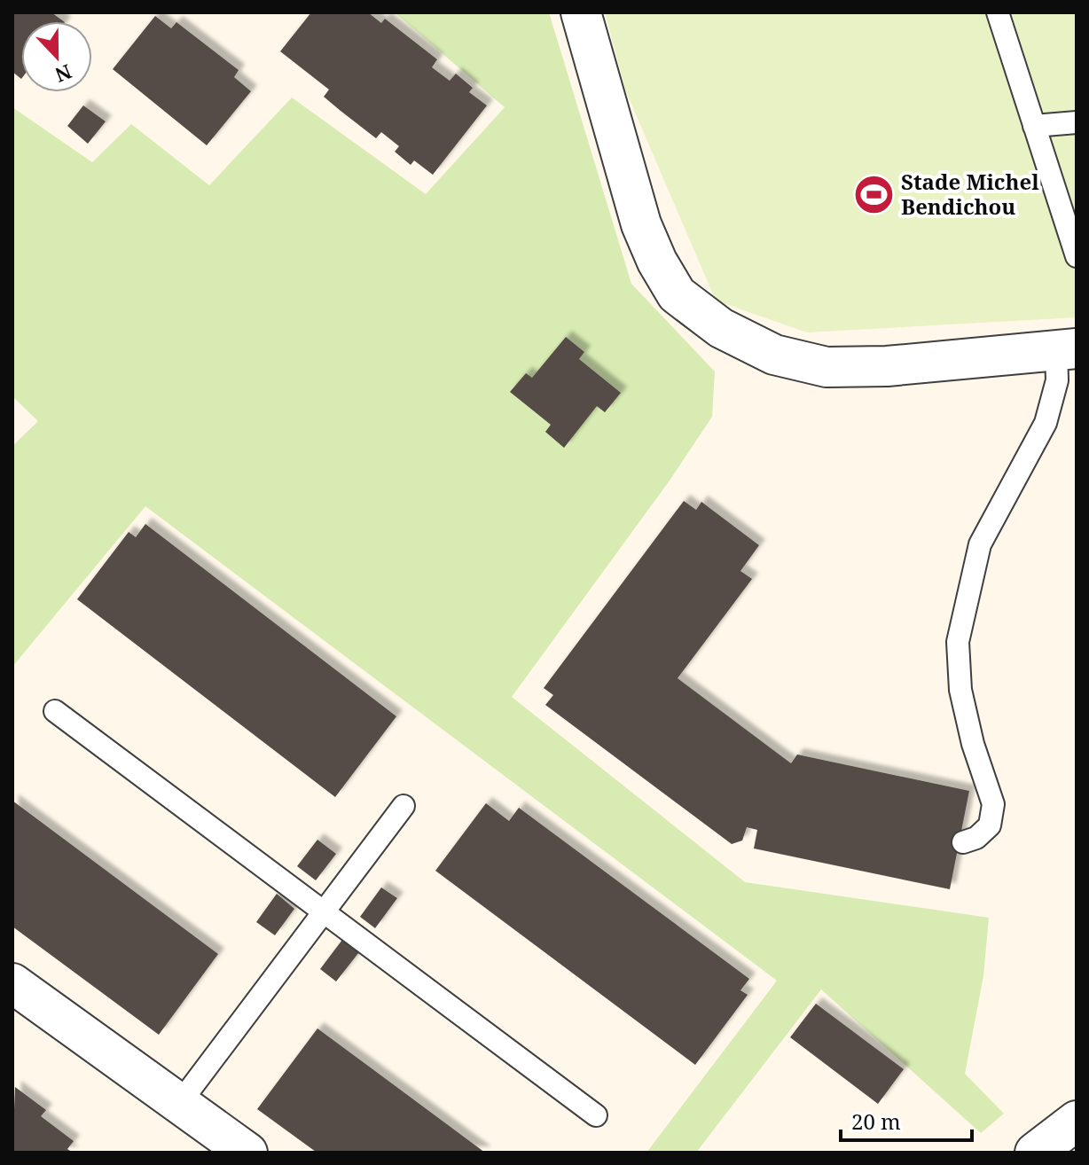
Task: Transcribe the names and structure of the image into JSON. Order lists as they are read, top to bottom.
{
  "places": {
    "sports": ["Stade Michel Bendichou"]
  },
  "scale_bar": "20 m",
  "north": "bottom"
}
